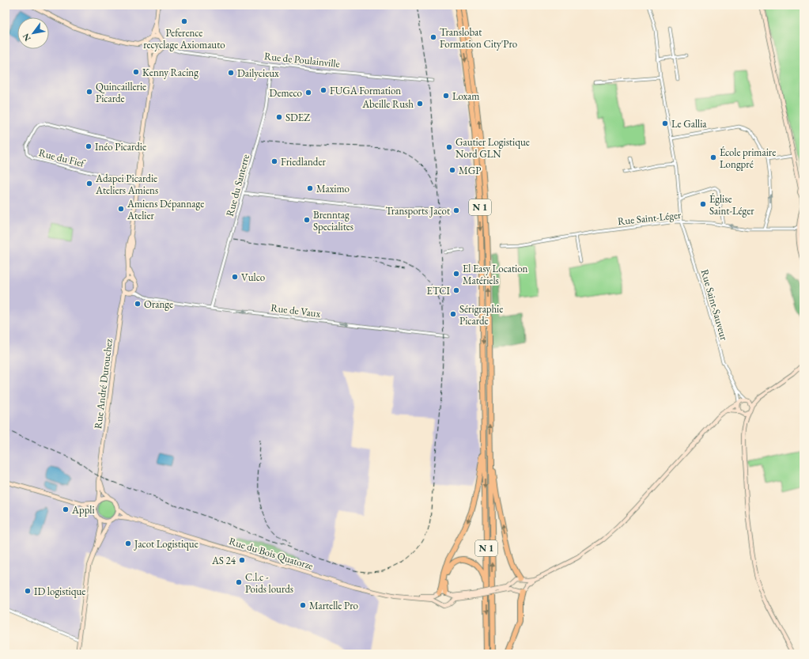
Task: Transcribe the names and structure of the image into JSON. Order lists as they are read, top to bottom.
{
  "streets": {
    "highway": ["N 1"],
    "main road": ["Rue André Durouchez", "Rue du Bois Quatorze"],
    "street": [
      "Rue de Poulainville",
      "Rue du Fief",
      "Rue du Santerre",
      "Rue Saint-Léger",
      "Rue Saint-Sauveur",
      "Rue de Vaux"
    ]
  },
  "crossings": [
    ["Rue de Poulainville", "Rue du Santerre"],
    ["Rue du Santerre", "Rue de Vaux"],
    ["Rue Saint-Léger", "Rue Saint-Sauveur"],
    ["Rue de Vaux", "Rue André Durouchez"],
    ["Rue André Durouchez", "Rue du Bois Quatorze"]
  ],
  "one_way": ["Rue de Vaux"],
  "places": [
    "Peference recyclage Axiomauto",
    "Translobat Formation City'Pro",
    "Kenny Racing",
    "Dailycieux",
    "FUGA Formation",
    "Quincaillerie Picarde",
    "Demeco",
    "Loxam",
    "Abeille Rush",
    "SDEZ",
    "Le Gallia",
    "Inéo Picardie",
    "Gautier Logistique Nord GLN",
    "École primaire Longpré",
    "Friedlander",
    "MGP",
    "Adapei Picardie Ateliers Amiens",
    "Maximo",
    "Église Saint-Léger",
    "Amiens Dépannage Atelier",
    "Transports Jacot",
    "Brenntag Specialites",
    "El Easy Location Matériels",
    "Vulco",
    "ETCI",
    "Orange",
    "Sérigraphie Picarde",
    "Appli",
    "Jacot Logistique",
    "AS 24",
    "C.l.c - Poids lourds",
    "ID logistique",
    "Martelle Pro"
  ],
  "north": "bottom left"
}
